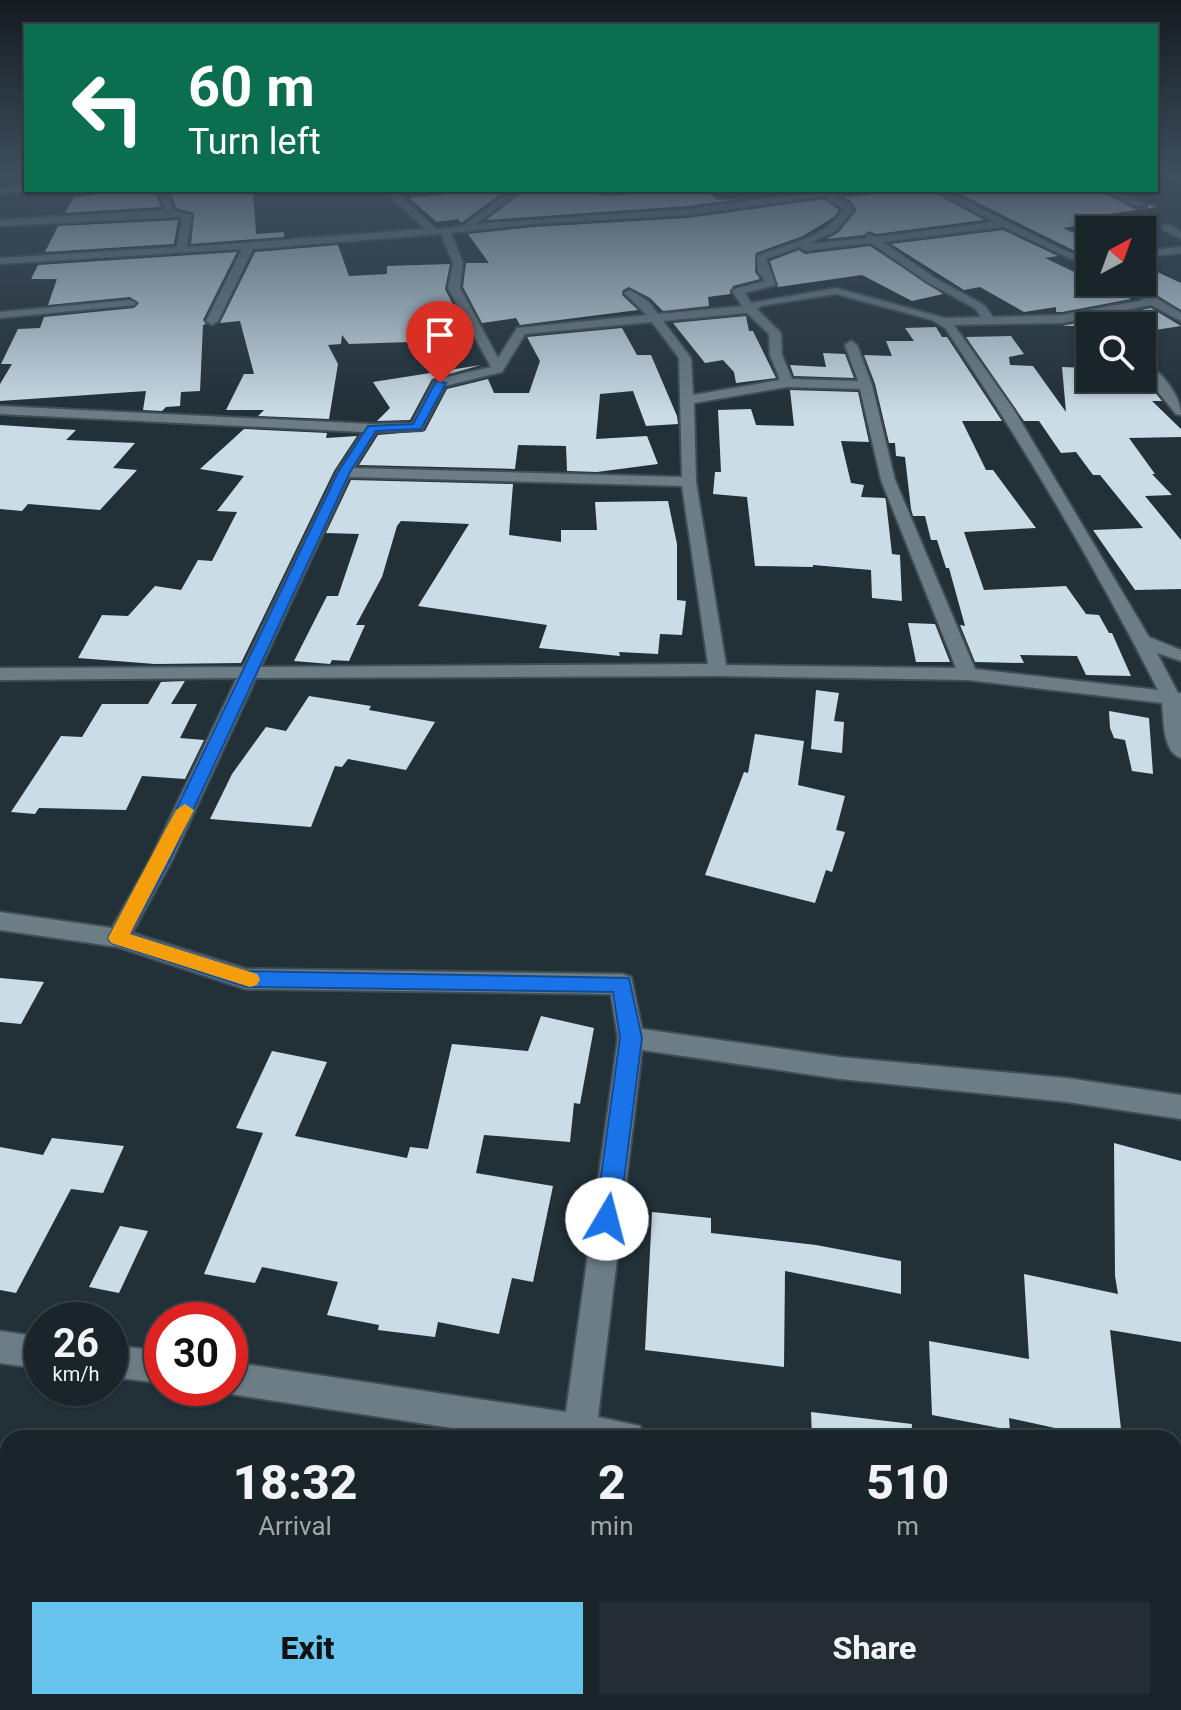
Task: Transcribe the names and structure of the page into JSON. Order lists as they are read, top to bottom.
{
  "north": "top right",
  "page": {
    "turn": ["60 m", "Turn left"],
    "speed": "26 km/h",
    "limit": "30",
    "eta": [
      "18:32",
      "Arrival",
      "2",
      "min",
      "510",
      "m"
    ],
    "buttons": ["Exit", "Share"]
  }
}
